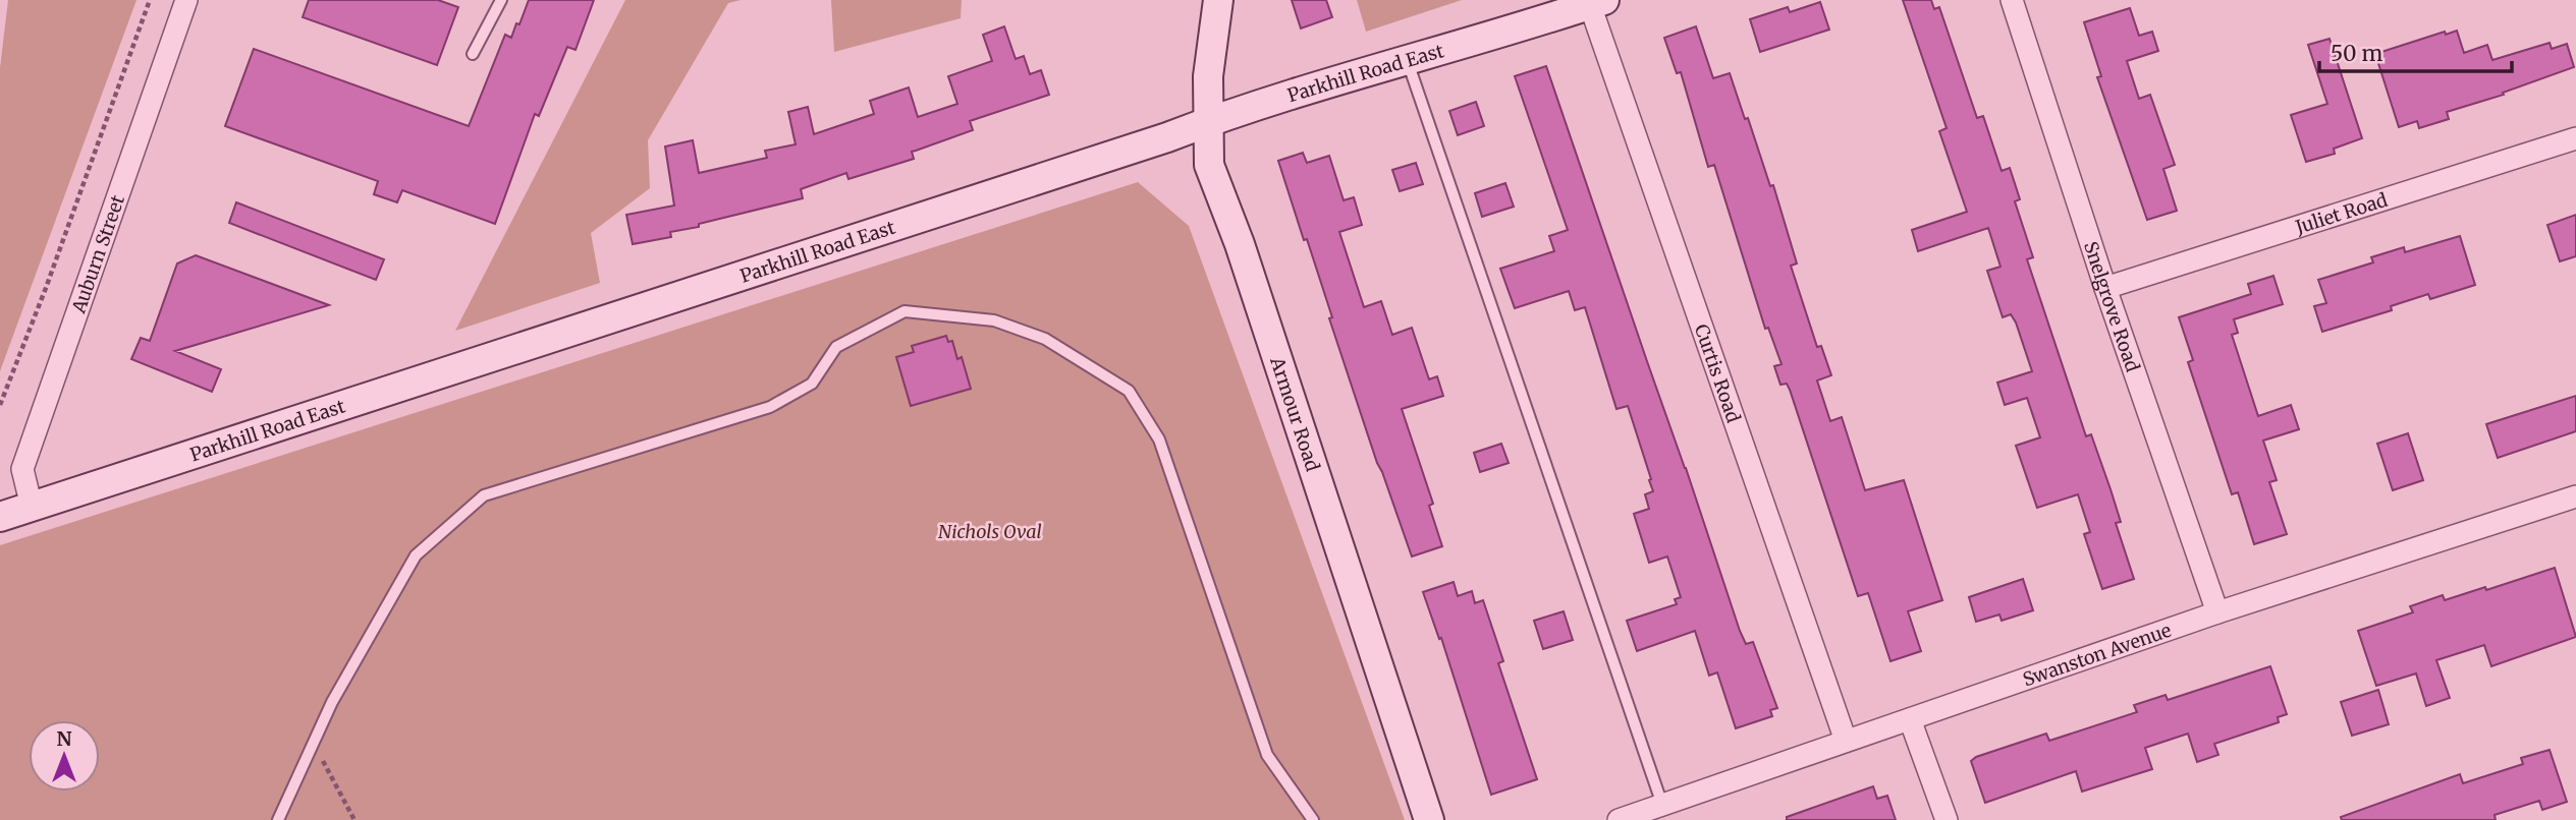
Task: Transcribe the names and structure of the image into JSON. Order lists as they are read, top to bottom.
{
  "streets": {
    "main road": ["Parkhill Road East", "Armour Road"],
    "street": [
      "Juliet Road",
      "Auburn Street",
      "Snelgrove Road",
      "Curtis Road",
      "Swanston Avenue"
    ]
  },
  "crossings": [
    ["Parkhill Road East", "Auburn Street"],
    ["Parkhill Road East", "Curtis Road"],
    ["Parkhill Road East", "Armour Road"],
    ["Juliet Road", "Snelgrove Road"],
    ["Snelgrove Road", "Swanston Avenue"],
    ["Curtis Road", "Swanston Avenue"]
  ],
  "parks": ["Nichols Oval"],
  "scale_bar": "50 m",
  "north": "top"
}
